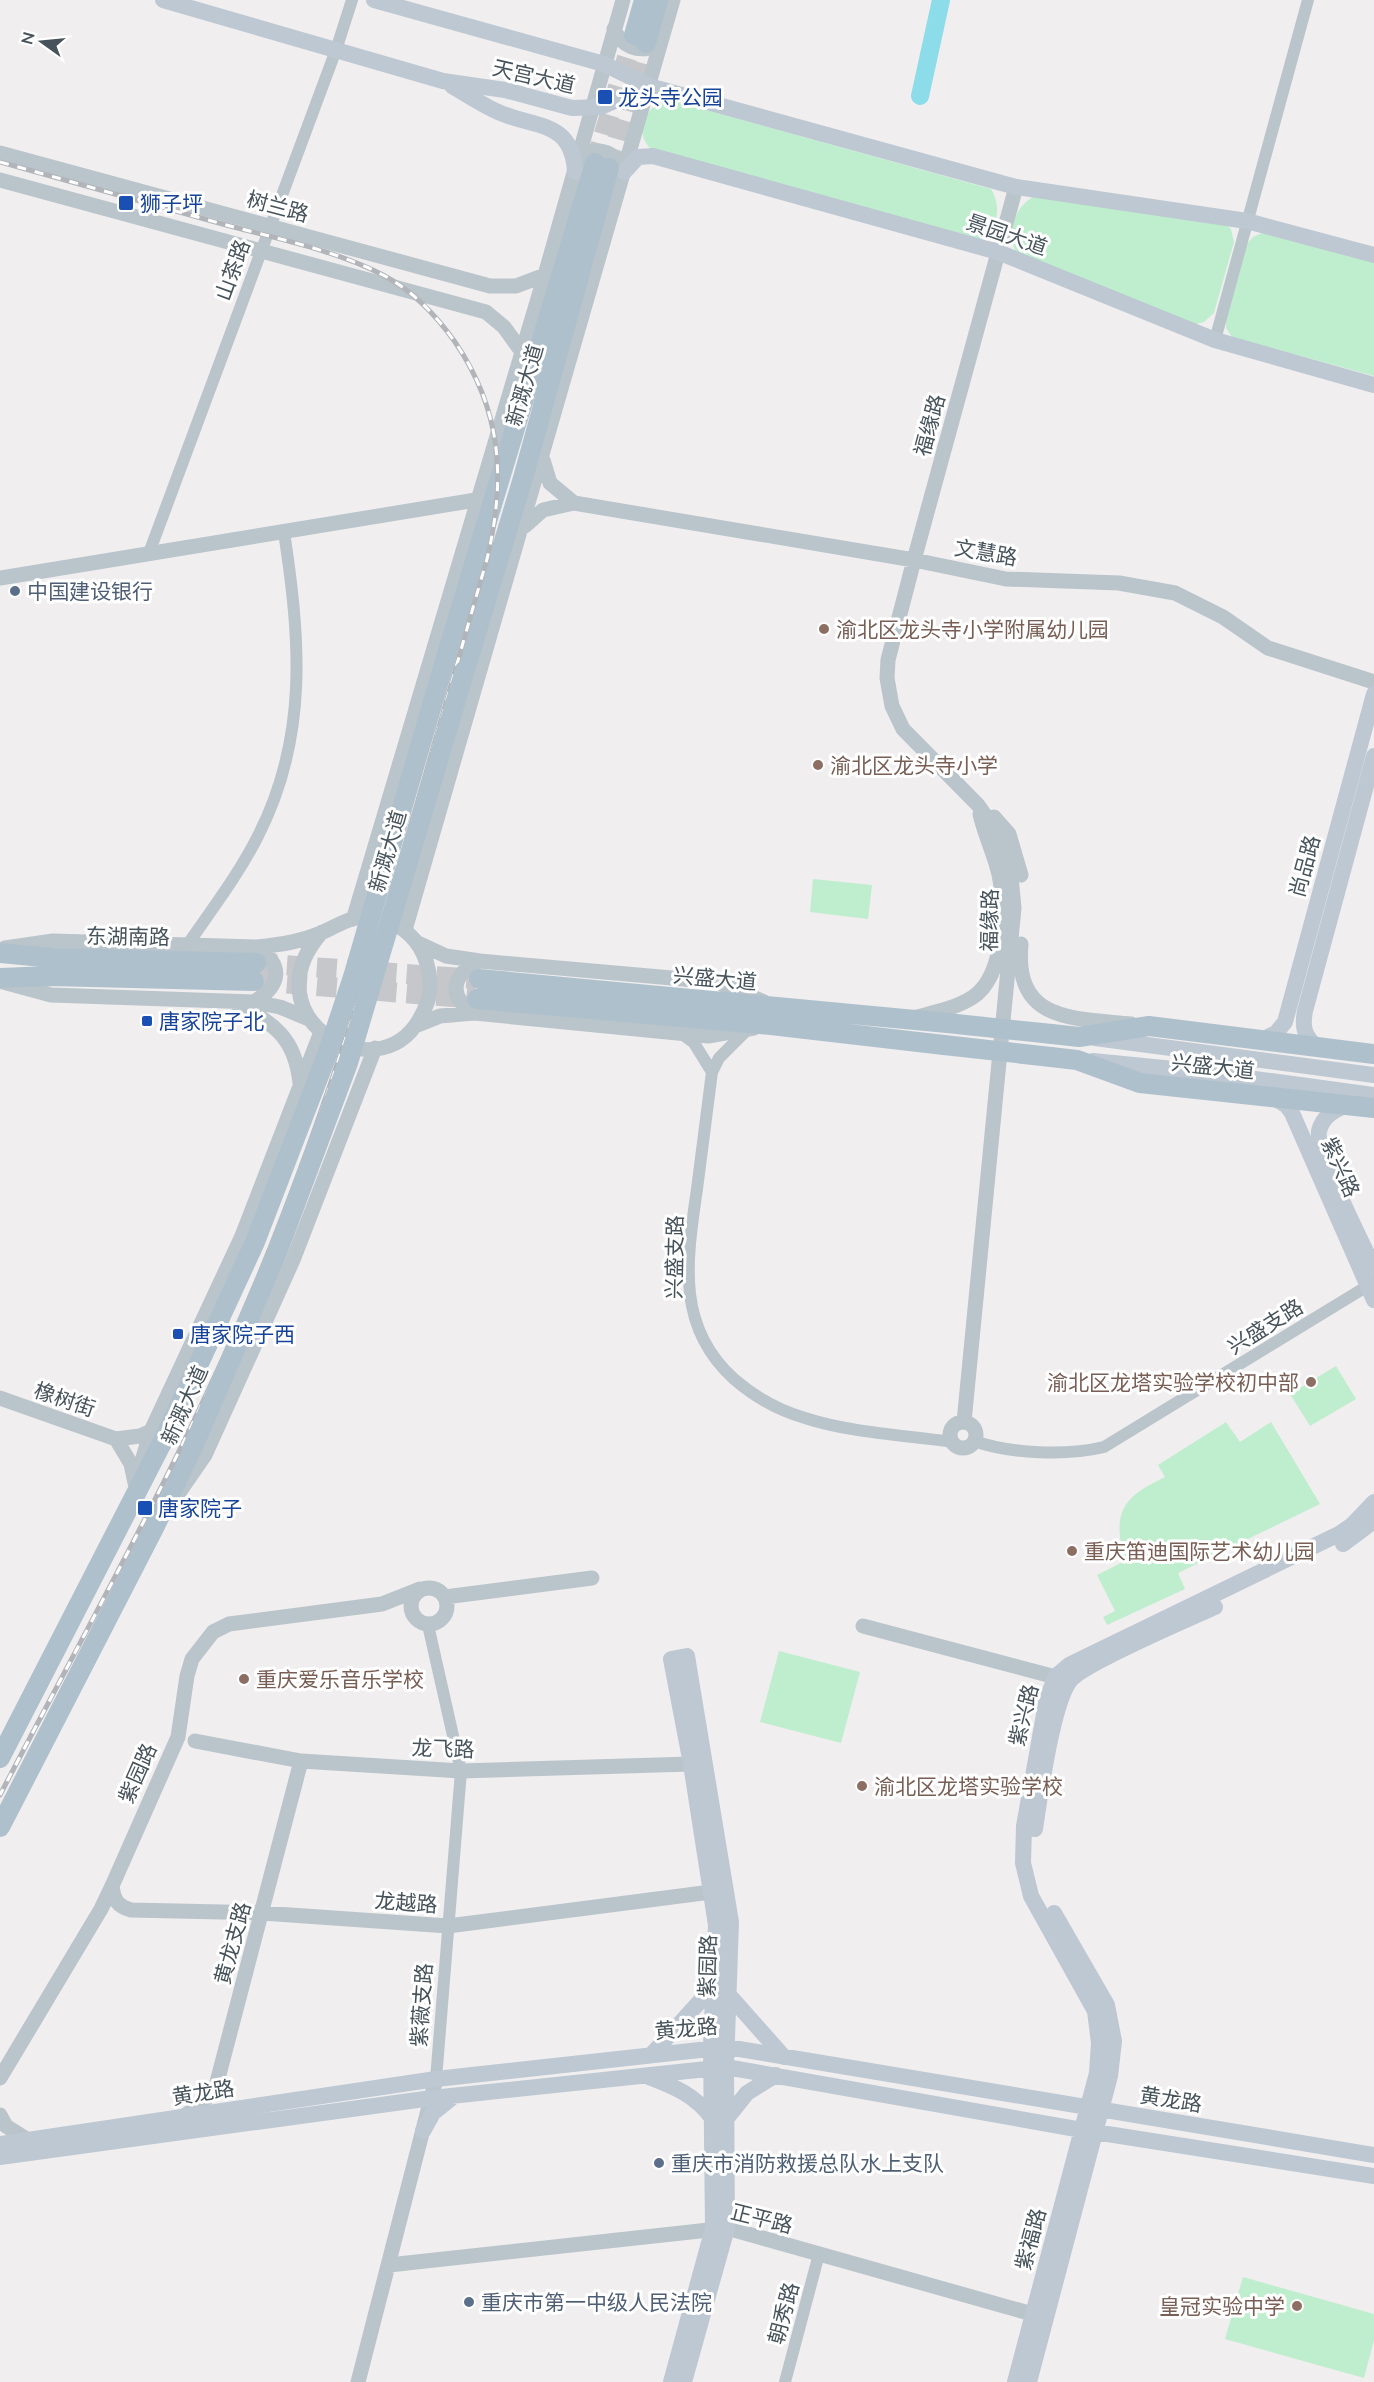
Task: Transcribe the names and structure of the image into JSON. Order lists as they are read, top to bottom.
{
  "streets": {
    "main road": [
      "天宫大道",
      "景园大道",
      "新溉大道",
      "尚品路",
      "东湖南路",
      "兴盛大道",
      "紫兴路",
      "紫园路",
      "黄龙路",
      "紫福路"
    ],
    "street": [
      "树兰路",
      "山茶路",
      "福缘路",
      "文慧路",
      "兴盛支路",
      "橡树街",
      "龙飞路",
      "龙越路",
      "黄龙支路",
      "紫薇支路",
      "正平路",
      "朝秀路"
    ]
  },
  "crossings": [
    ["天宫大道", "山茶路"],
    ["天宫大道", "新溉大道"],
    ["树兰路", "山茶路"],
    ["树兰路", "新溉大道"],
    ["景园大道", "新溉大道"],
    ["景园大道", "福缘路"],
    ["福缘路", "文慧路"],
    ["福缘路", "兴盛支路"],
    ["尚品路", "兴盛大道"],
    ["兴盛大道", "紫兴路"],
    ["紫兴路", "兴盛支路"],
    ["紫兴路", "黄龙路"],
    ["紫兴路", "紫福路"],
    ["龙飞路", "紫园路"],
    ["龙飞路", "黄龙支路"],
    ["龙飞路", "紫薇支路"],
    ["紫园路", "龙越路"],
    ["紫园路", "黄龙路"],
    ["紫园路", "正平路"],
    ["龙越路", "黄龙支路"],
    ["龙越路", "紫薇支路"],
    ["黄龙支路", "黄龙路"],
    ["紫薇支路", "黄龙路"],
    ["紫薇支路", "正平路"],
    ["黄龙路", "紫福路"],
    ["正平路", "紫福路"],
    ["正平路", "朝秀路"]
  ],
  "places": {
    "transit": [
      "龙头寺公园",
      "狮子坪",
      "唐家院子北",
      "唐家院子西",
      "唐家院子"
    ],
    "other": [
      "中国建设银行",
      "渝北区龙头寺小学附属幼儿园",
      "渝北区龙头寺小学",
      "渝北区龙塔实验学校初中部",
      "重庆笛迪国际艺术幼儿园",
      "重庆爱乐音乐学校",
      "渝北区龙塔实验学校",
      "重庆市消防救援总队水上支队",
      "重庆市第一中级人民法院",
      "皇冠实验中学"
    ]
  },
  "north": "left"
}
